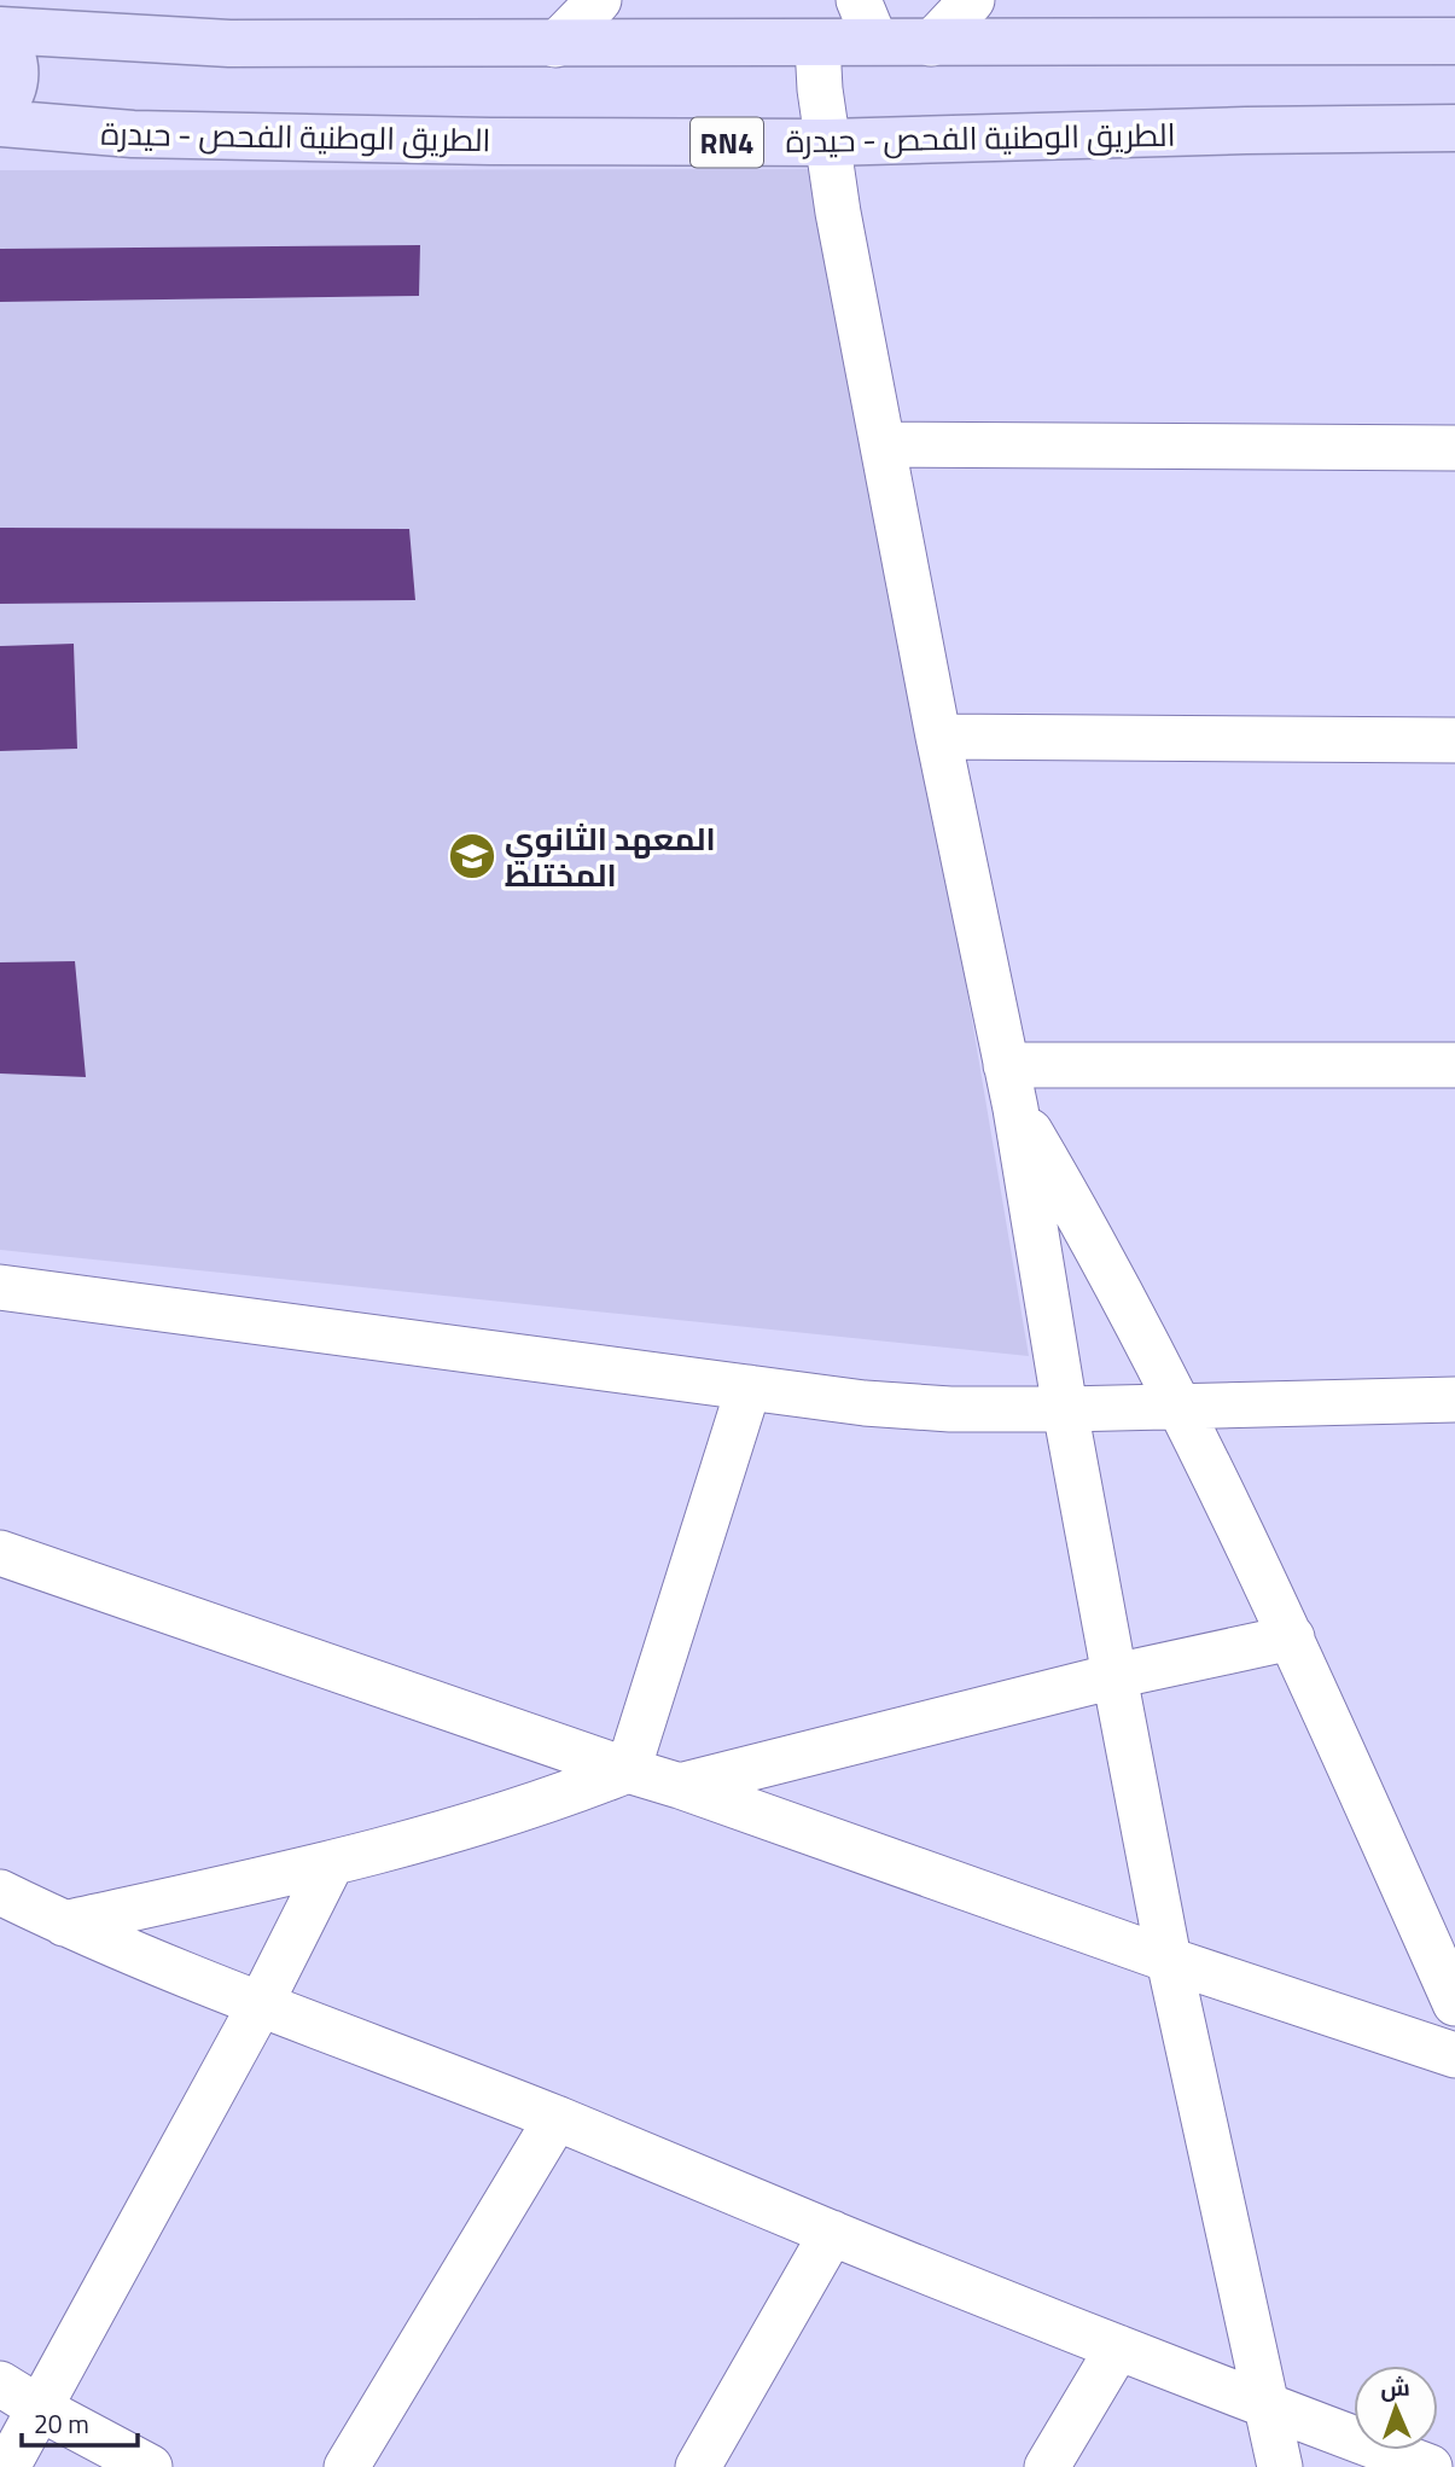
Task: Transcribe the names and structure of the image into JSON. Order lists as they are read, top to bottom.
{
  "streets": {
    "main road": ["الطريق الوطنية الفحص - حيدرة", "RN4"]
  },
  "places": {
    "school or university": ["المعهد الثانوي المختلط"]
  },
  "scale_bar": "20 m",
  "north": "top"
}
